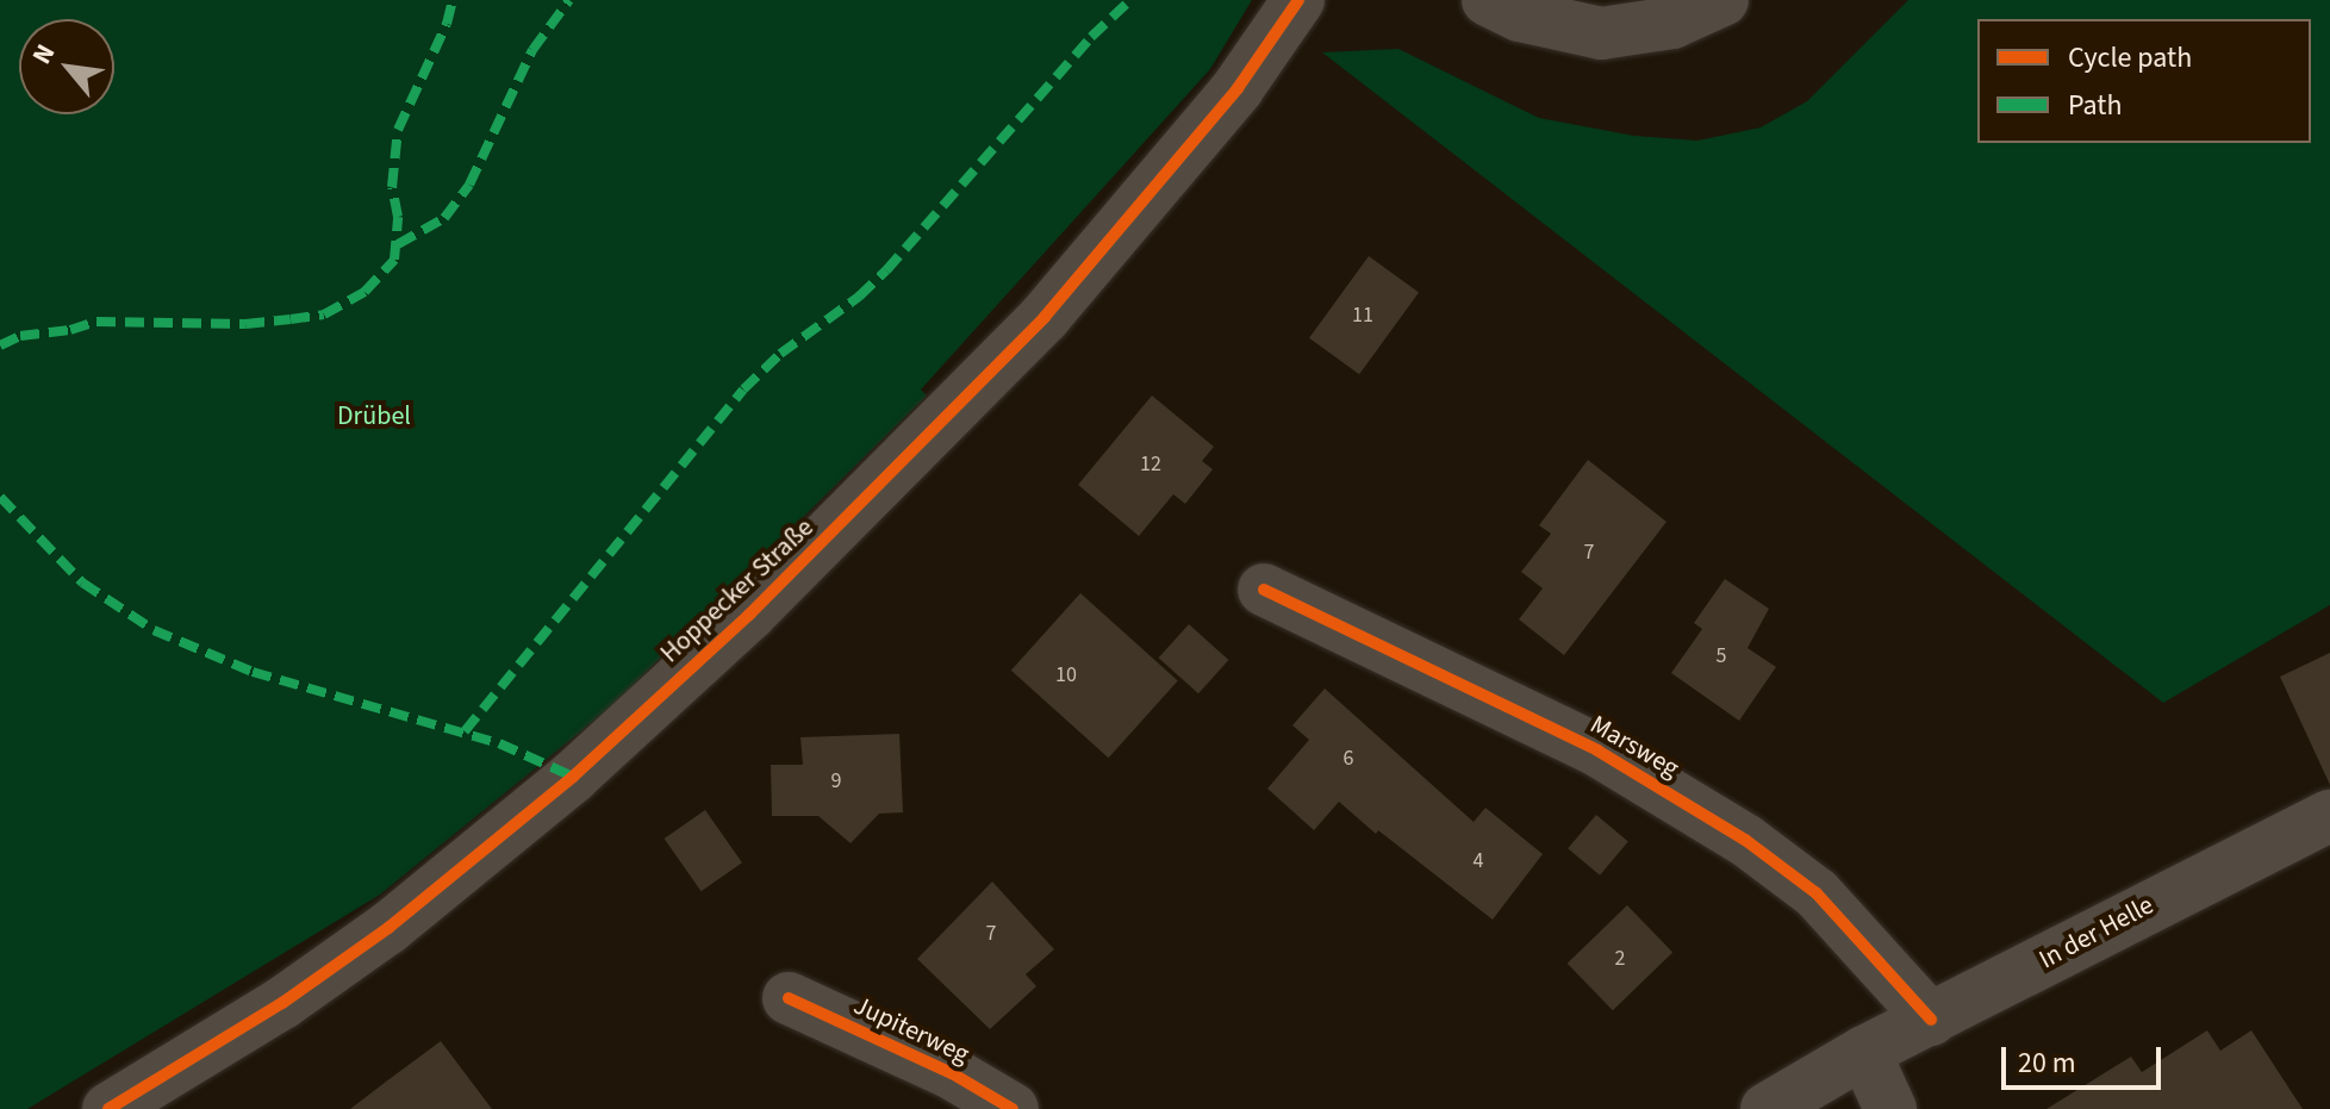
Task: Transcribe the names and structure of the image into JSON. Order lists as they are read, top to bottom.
{
  "streets": {
    "street": [
      "Hoppecker Straße",
      "Marsweg",
      "In der Helle",
      "Jupiterweg"
    ]
  },
  "crossings": [
    ["Marsweg", "In der Helle"]
  ],
  "parks": ["Drübel"],
  "house_numbers": [
    "11",
    "12",
    "7",
    "5",
    "10",
    "6",
    "9",
    "4",
    "7",
    "2"
  ],
  "legend": ["Cycle path", "Path"],
  "scale_bar": "20 m",
  "north": "top left"
}
